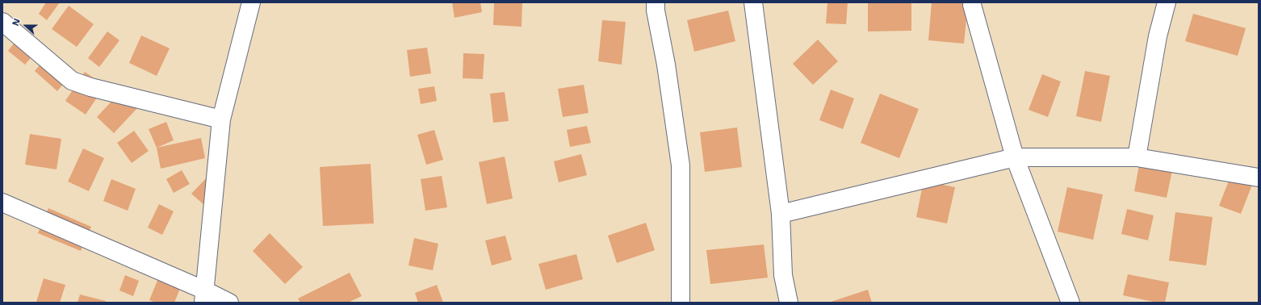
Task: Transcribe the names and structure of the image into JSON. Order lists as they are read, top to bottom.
{
  "north": "left"
}
